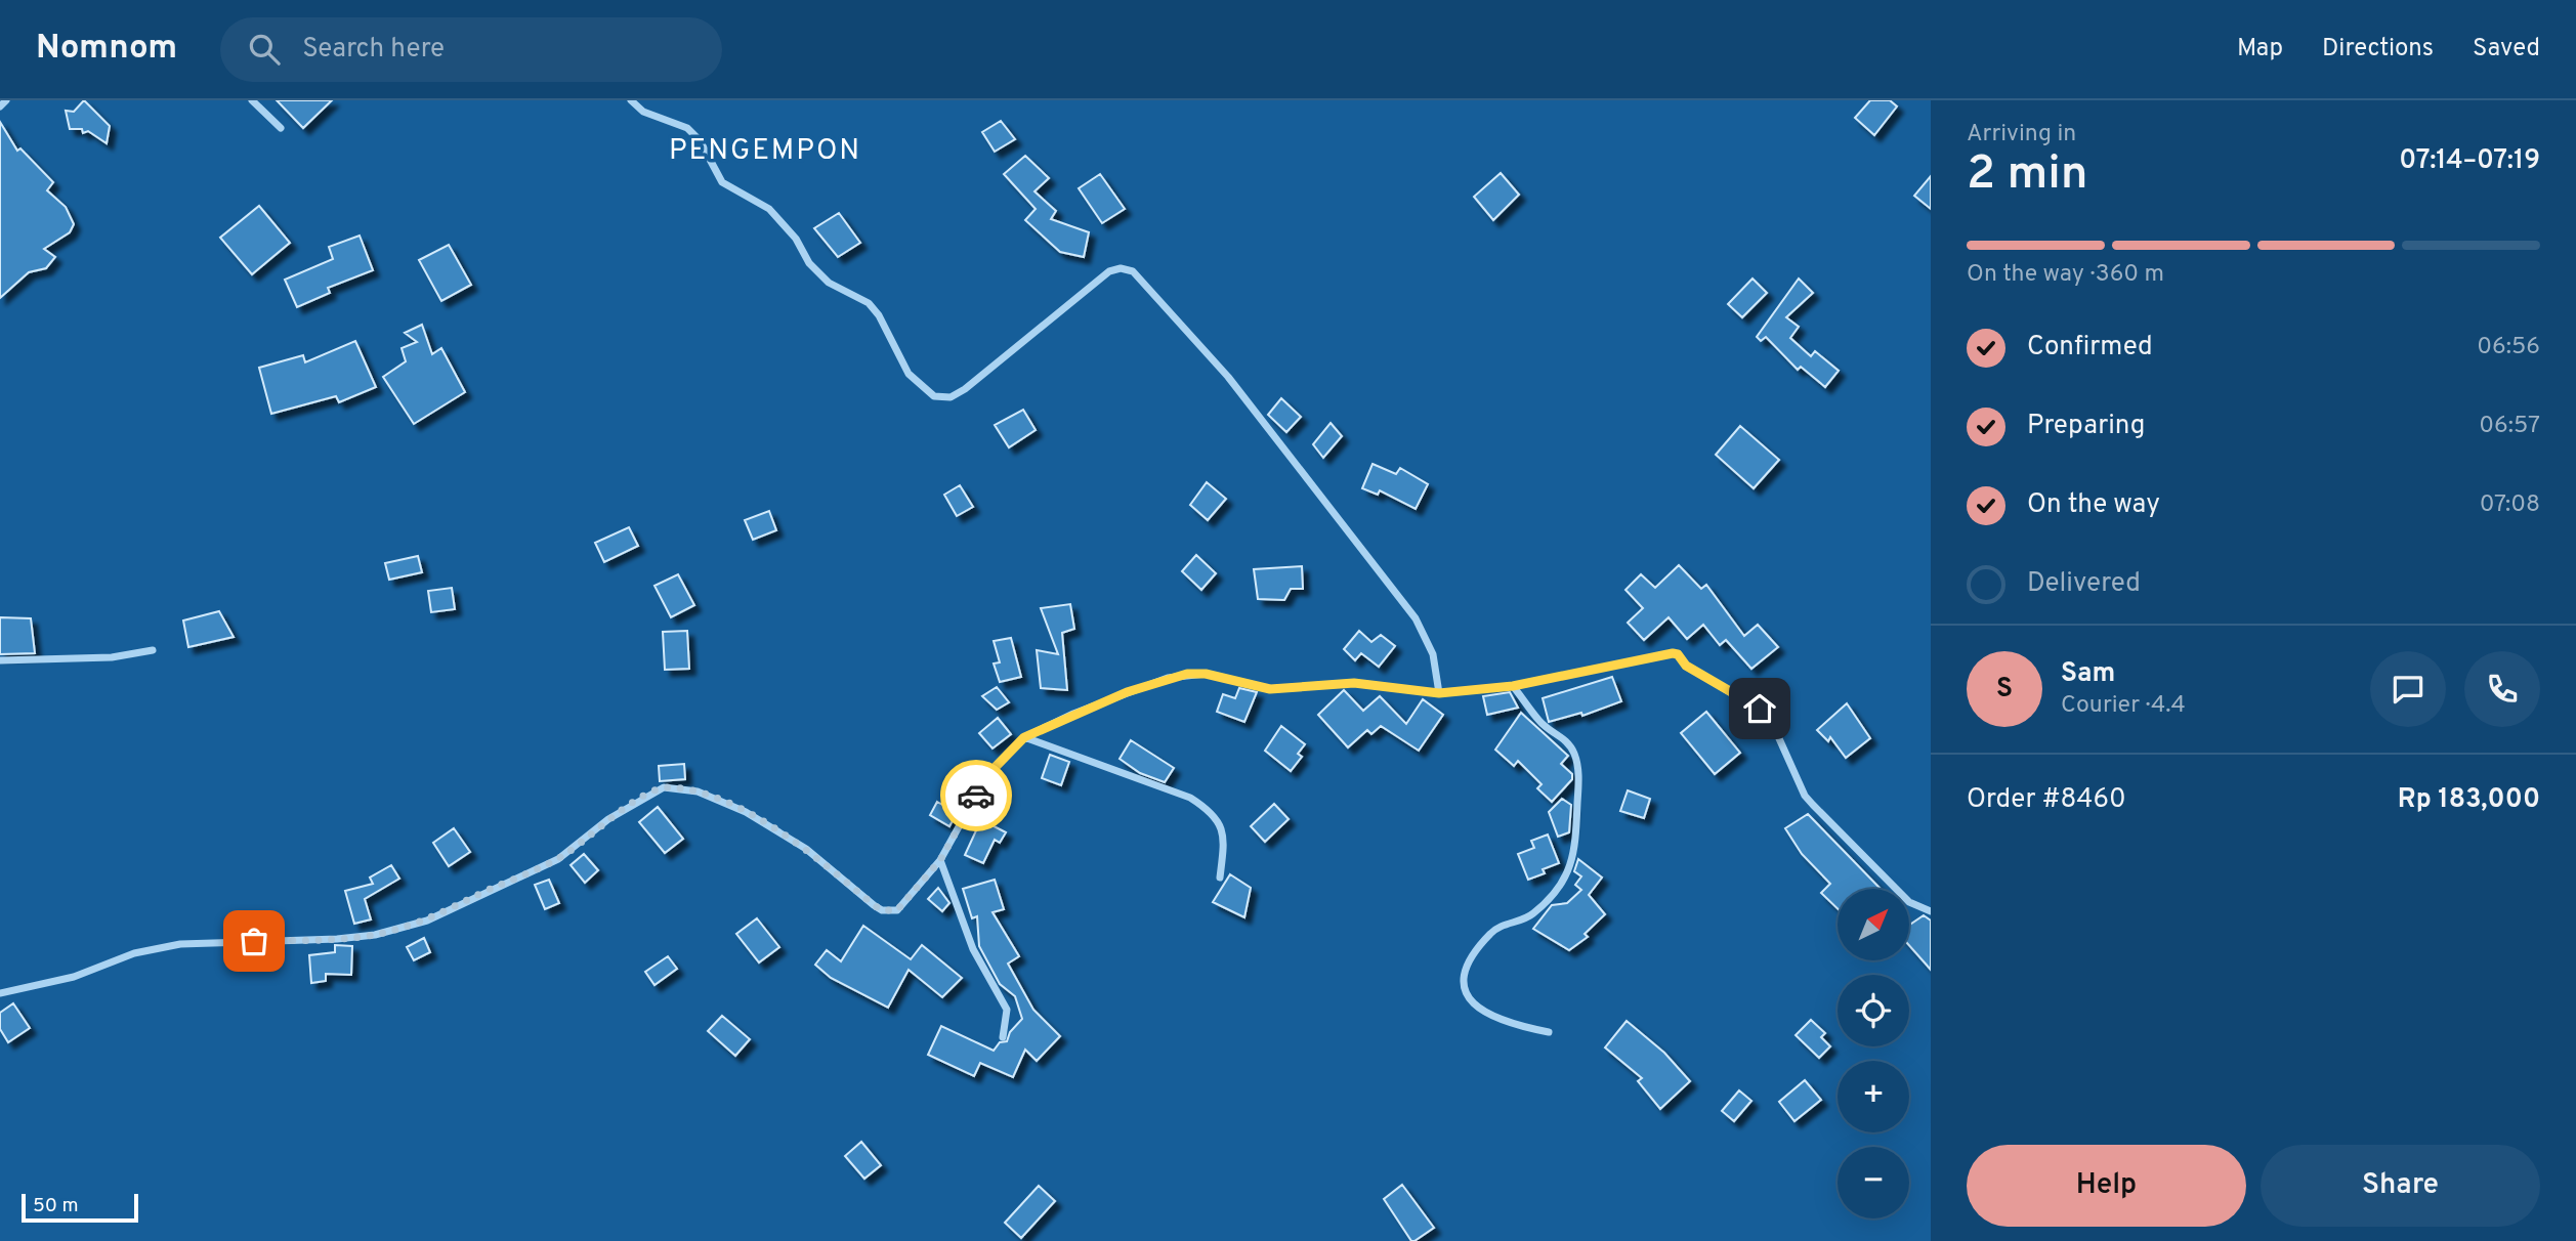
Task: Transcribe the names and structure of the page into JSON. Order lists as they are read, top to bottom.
{
  "districts": ["PENGEMPON"],
  "scale_bar": "50 m",
  "north": "top right",
  "page": {
    "header": "Nomnom",
    "search": "Search here",
    "nav": ["Map", "Directions", "Saved"],
    "heading": ["2 min", "Arriving in", "07:14–07:19"],
    "panel": [
      "Sam",
      "Courier · 4.4",
      "Order #8460",
      "Rp 183,000"
    ],
    "bar": "On the way · 360 m",
    "list": [
      ["Confirmed", "06:56"],
      ["Preparing", "06:57"],
      ["On the way", "07:08"],
      "Delivered"
    ],
    "round": "S",
    "map_buttons": ["+", "−"],
    "buttons": ["Help", "Share"],
    "scale": "50 m"
  }
}
